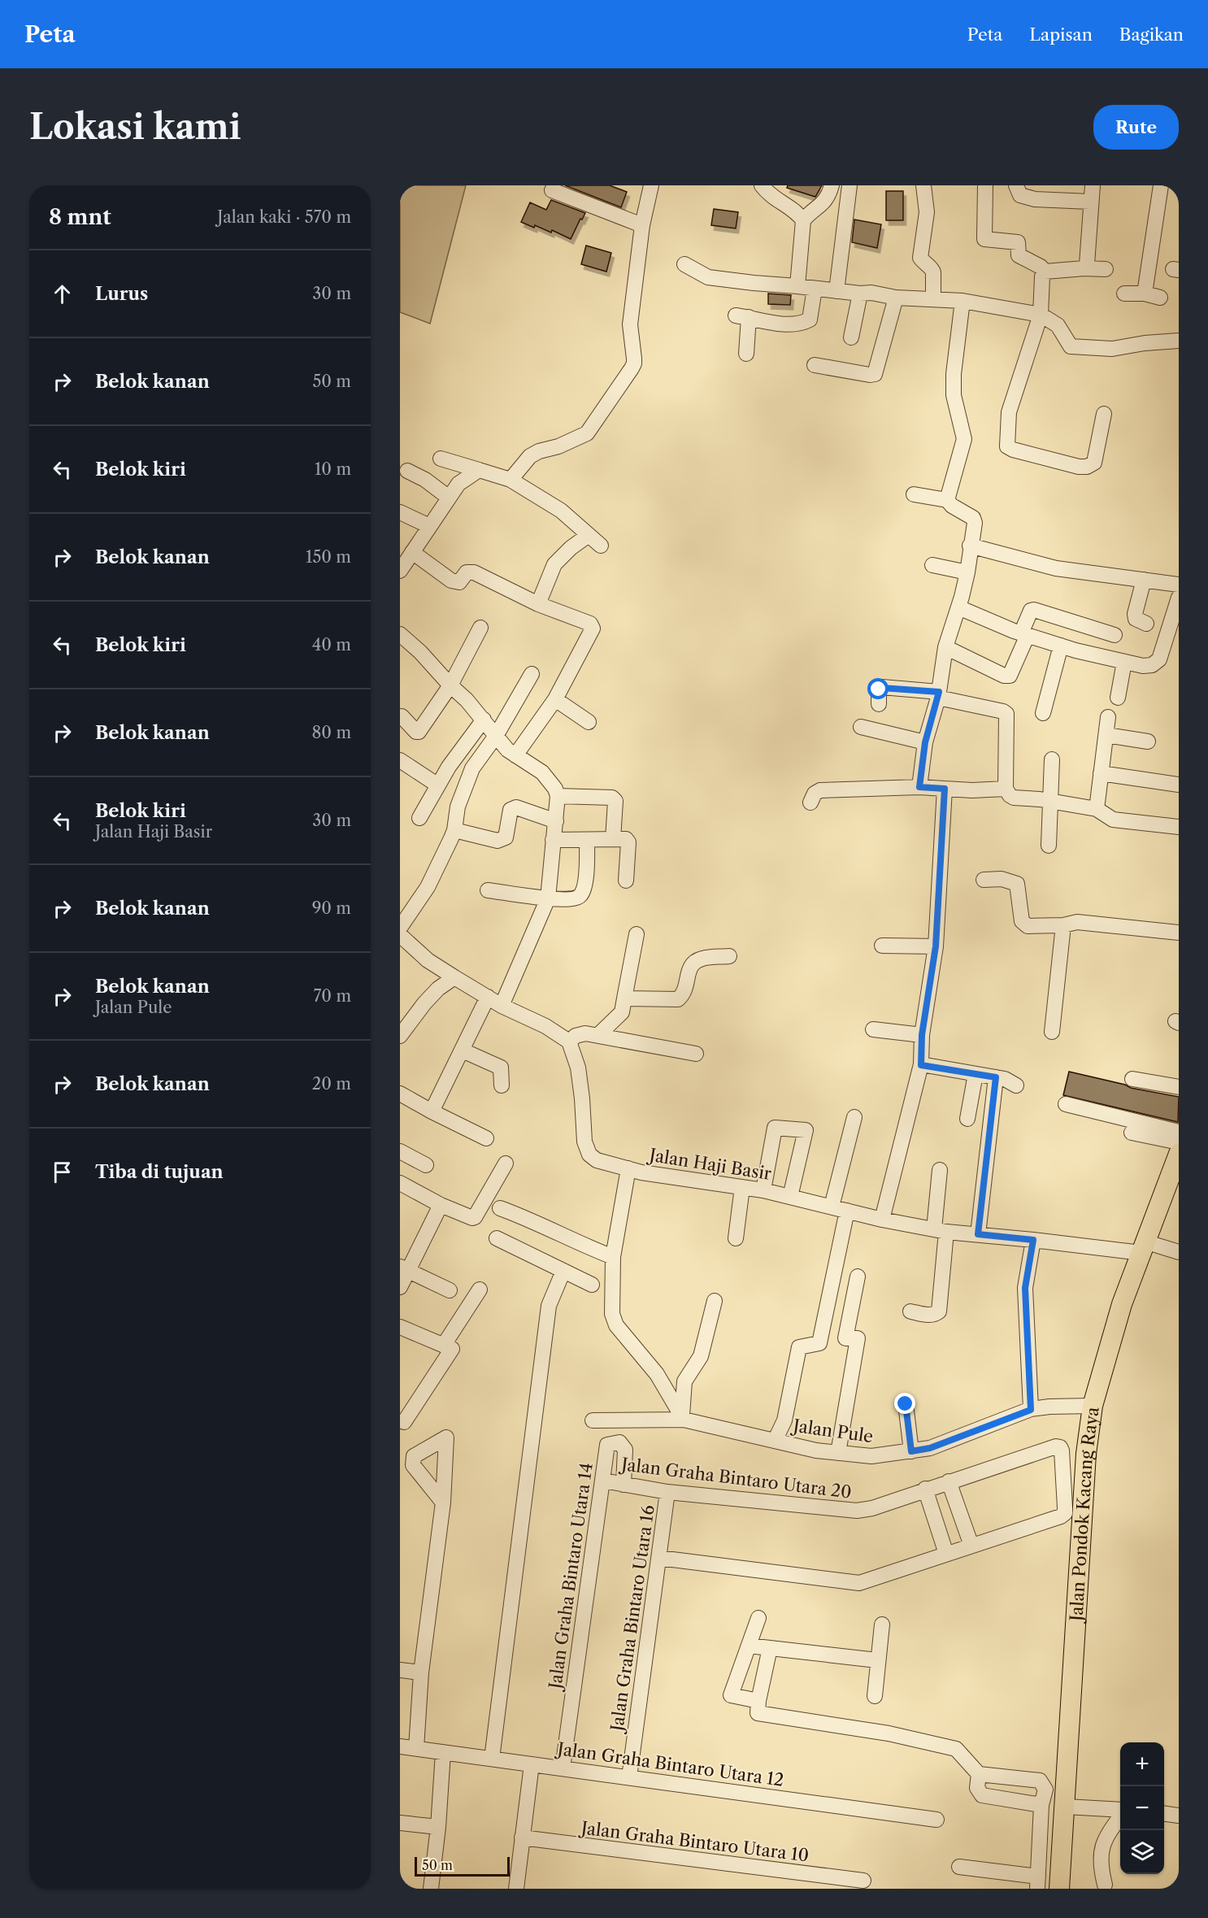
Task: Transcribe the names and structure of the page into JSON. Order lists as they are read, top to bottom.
{
  "streets": {
    "main road": ["Jalan Pondok Kacang Raya"],
    "street": [
      "Jalan Haji Basir",
      "Jalan Pule",
      "Jalan Graha Bintaro Utara 20",
      "Jalan Graha Bintaro Utara 14",
      "Jalan Graha Bintaro Utara 16",
      "Jalan Graha Bintaro Utara 12",
      "Jalan Graha Bintaro Utara 10"
    ]
  },
  "crossings": [
    ["Jalan Haji Basir", "Jalan Pondok Kacang Raya"],
    ["Jalan Pule", "Jalan Pondok Kacang Raya"],
    ["Jalan Graha Bintaro Utara 20", "Jalan Graha Bintaro Utara 14"],
    ["Jalan Graha Bintaro Utara 20", "Jalan Graha Bintaro Utara 16"],
    ["Jalan Graha Bintaro Utara 14", "Jalan Graha Bintaro Utara 12"],
    ["Jalan Graha Bintaro Utara 16", "Jalan Graha Bintaro Utara 12"]
  ],
  "scale_bar": "50 m",
  "page": {
    "header": "Peta",
    "nav": ["Peta", "Lapisan", "Bagikan"],
    "buttons": "Rute",
    "title": "Lokasi kami",
    "heading": ["8 mnt", "Jalan kaki · 570 m"],
    "list": [
      ["Lurus", "30 m"],
      ["Belok kanan", "50 m"],
      ["Belok kiri", "10 m"],
      ["Belok kanan", "150 m"],
      ["Belok kiri", "40 m"],
      ["Belok kanan", "80 m"],
      ["Belok kiri", "Jalan Haji Basir", "30 m"],
      ["Belok kanan", "90 m"],
      ["Belok kanan", "Jalan Pule", "70 m"],
      ["Belok kanan", "20 m"],
      "Tiba di tujuan"
    ],
    "map_buttons": ["+", "−"],
    "scale": "50 m"
  }
}
